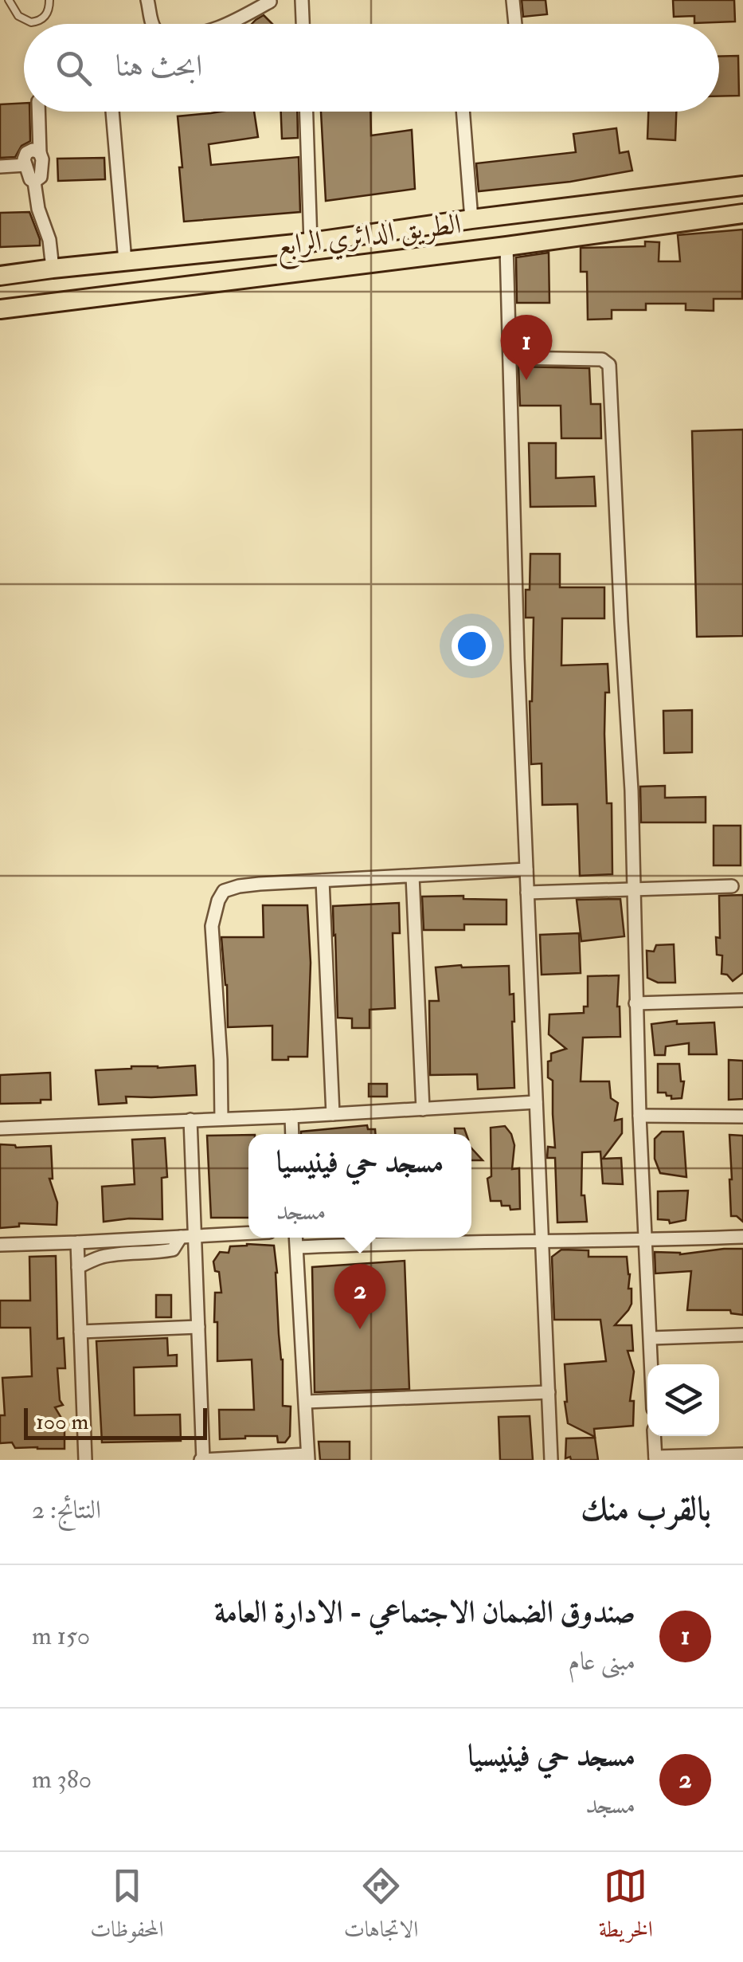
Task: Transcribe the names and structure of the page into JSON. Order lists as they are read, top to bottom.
{
  "streets": {
    "main road": ["الطريق الدائري الرابع"]
  },
  "scale_bar": "100 m",
  "page": {
    "search": "ابحث هنا",
    "pins": ["1", "2"],
    "popup": ["مسجد حي فينيسيا", "مسجد"],
    "scale": "100 m",
    "heading": ["بالقرب منك", "النتائج: 2"],
    "list": [
      {
        "mark": "1",
        "name": "صندوق الضمان الاجتماعي - الادارة العامة",
        "note": "مبنى عام",
        "value": "150 m"
      },
      {
        "mark": "2",
        "name": "مسجد حي فينيسيا",
        "note": "مسجد",
        "value": "380 m"
      }
    ],
    "nav": ["الخريطة", "الاتجاهات", "المحفوظات"]
  }
}
